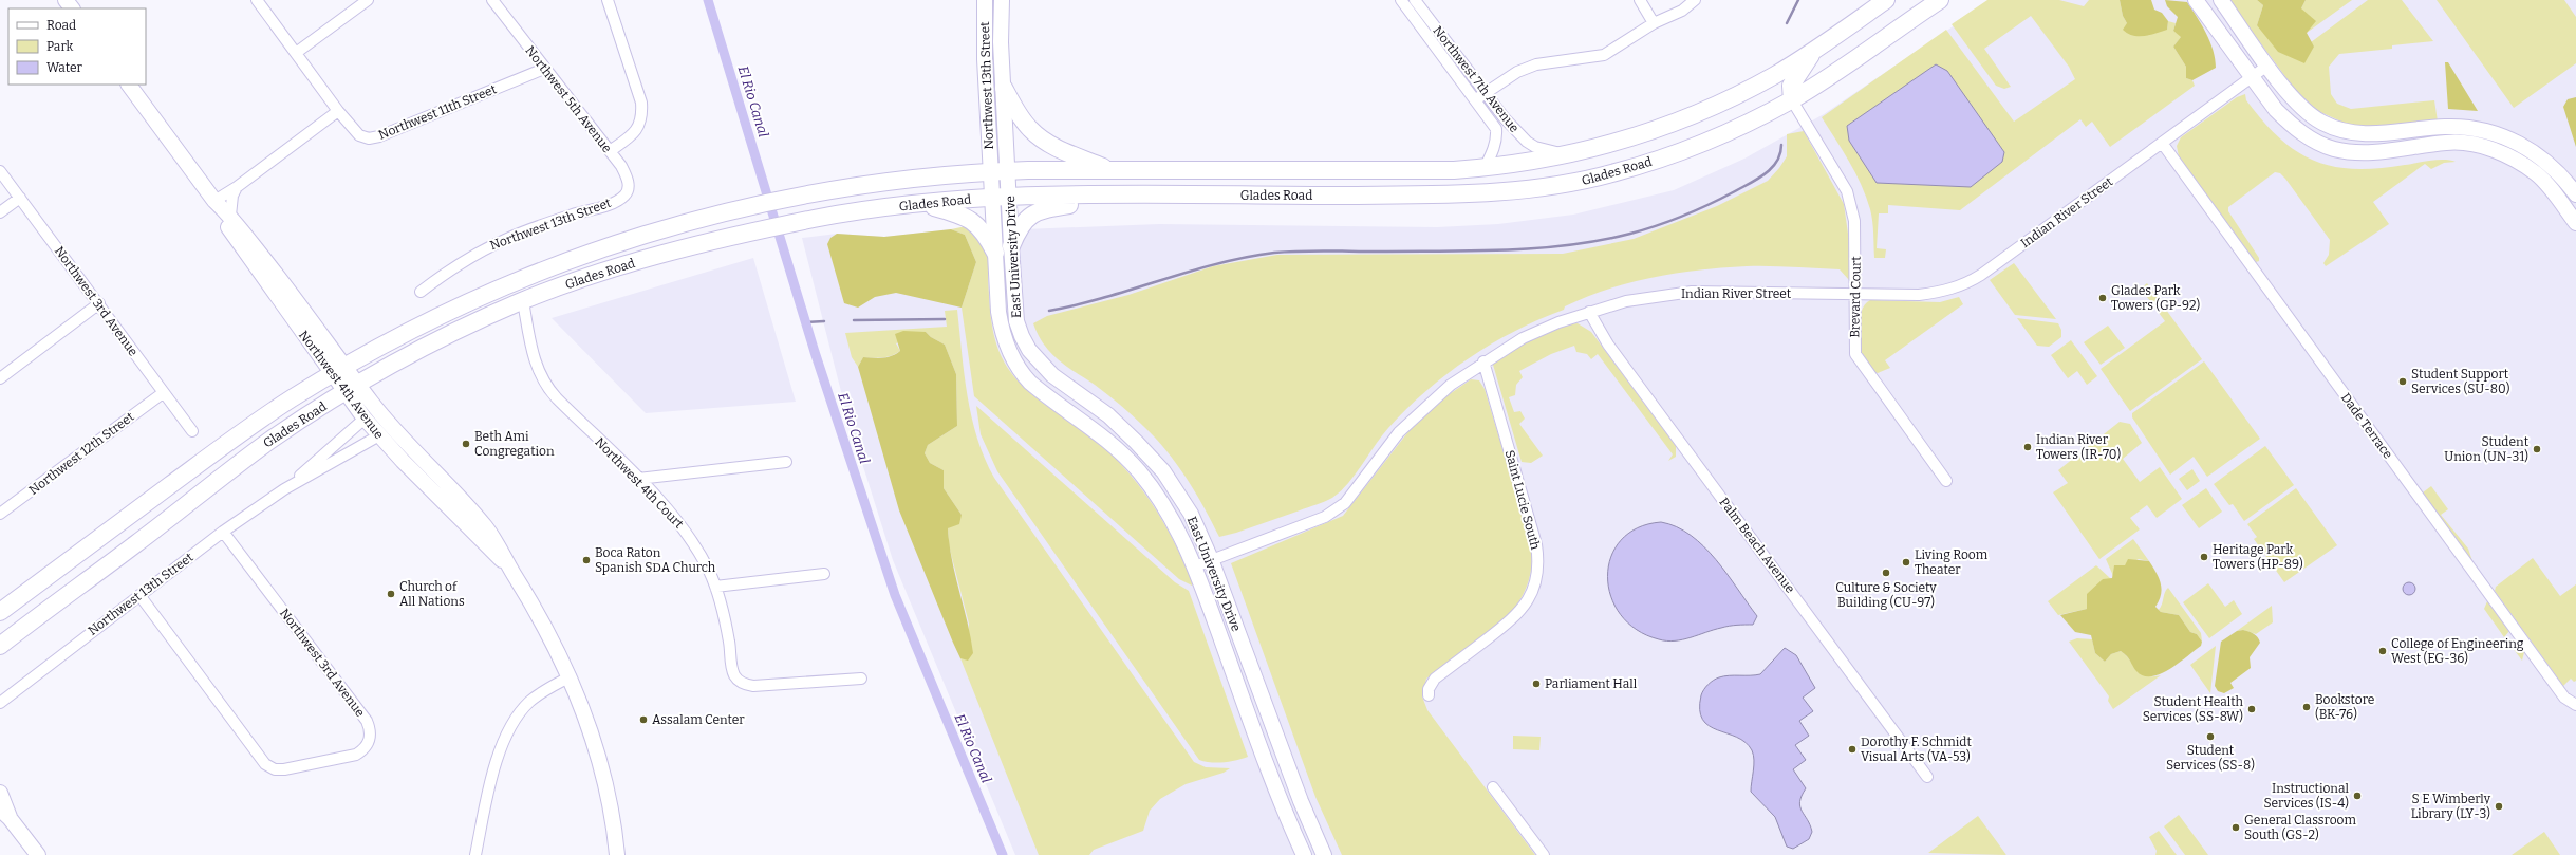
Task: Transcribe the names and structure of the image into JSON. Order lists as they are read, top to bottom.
{
  "streets": {
    "main road": ["Glades Road"],
    "street": [
      "Northwest 7th Avenue",
      "Northwest 13th Street",
      "Northwest 5th Avenue",
      "Northwest 11th Street",
      "Indian River Street",
      "East University Drive",
      "Brevard Court",
      "Northwest 3rd Avenue",
      "Northwest 4th Avenue",
      "Dade Terrace",
      "Northwest 12th Street",
      "Northwest 4th Court",
      "Saint Lucie South",
      "Palm Beach Avenue"
    ]
  },
  "crossings": [
    ["Northwest 7th Avenue", "Glades Road"],
    ["Northwest 13th Street", "Northwest 5th Avenue"],
    ["Northwest 13th Street", "Glades Road"],
    ["Northwest 13th Street", "East University Drive"],
    ["Northwest 13th Street", "Northwest 3rd Avenue"],
    ["Northwest 13th Street", "Northwest 4th Avenue"],
    ["Northwest 5th Avenue", "Northwest 11th Street"],
    ["Glades Road", "East University Drive"],
    ["Glades Road", "Brevard Court"],
    ["Glades Road", "Northwest 4th Avenue"],
    ["Glades Road", "Northwest 4th Court"],
    ["Indian River Street", "East University Drive"],
    ["Indian River Street", "Brevard Court"],
    ["Indian River Street", "Dade Terrace"],
    ["Indian River Street", "Saint Lucie South"],
    ["Indian River Street", "Palm Beach Avenue"],
    ["Northwest 3rd Avenue", "Northwest 12th Street"]
  ],
  "water": ["El Rio Canal"],
  "places": [
    "Glades Park Towers (GP-92)",
    "Student Support Services (SU-80)",
    "Beth Ami Congregation",
    "Indian River Towers (IR-70)",
    "Student Union (UN-31)",
    "Heritage Park Towers (HP-89)",
    "Boca Raton Spanish SDA Church",
    "Living Room Theater",
    "Culture & Society Building (CU-97)",
    "Church of All Nations",
    "College of Engineering West (EG-36)",
    "Parliament Hall",
    "Bookstore (BK-76)",
    "Student Health Services (SS-8W)",
    "Assalam Center",
    "Student Services (SS-8)",
    "Dorothy F. Schmidt Visual Arts (VA-53)",
    "Instructional Services (IS-4)",
    "S E Wimberly Library (LY-3)",
    "General Classroom South (GS-2)"
  ],
  "legend": ["Road", "Park", "Water"]
}
